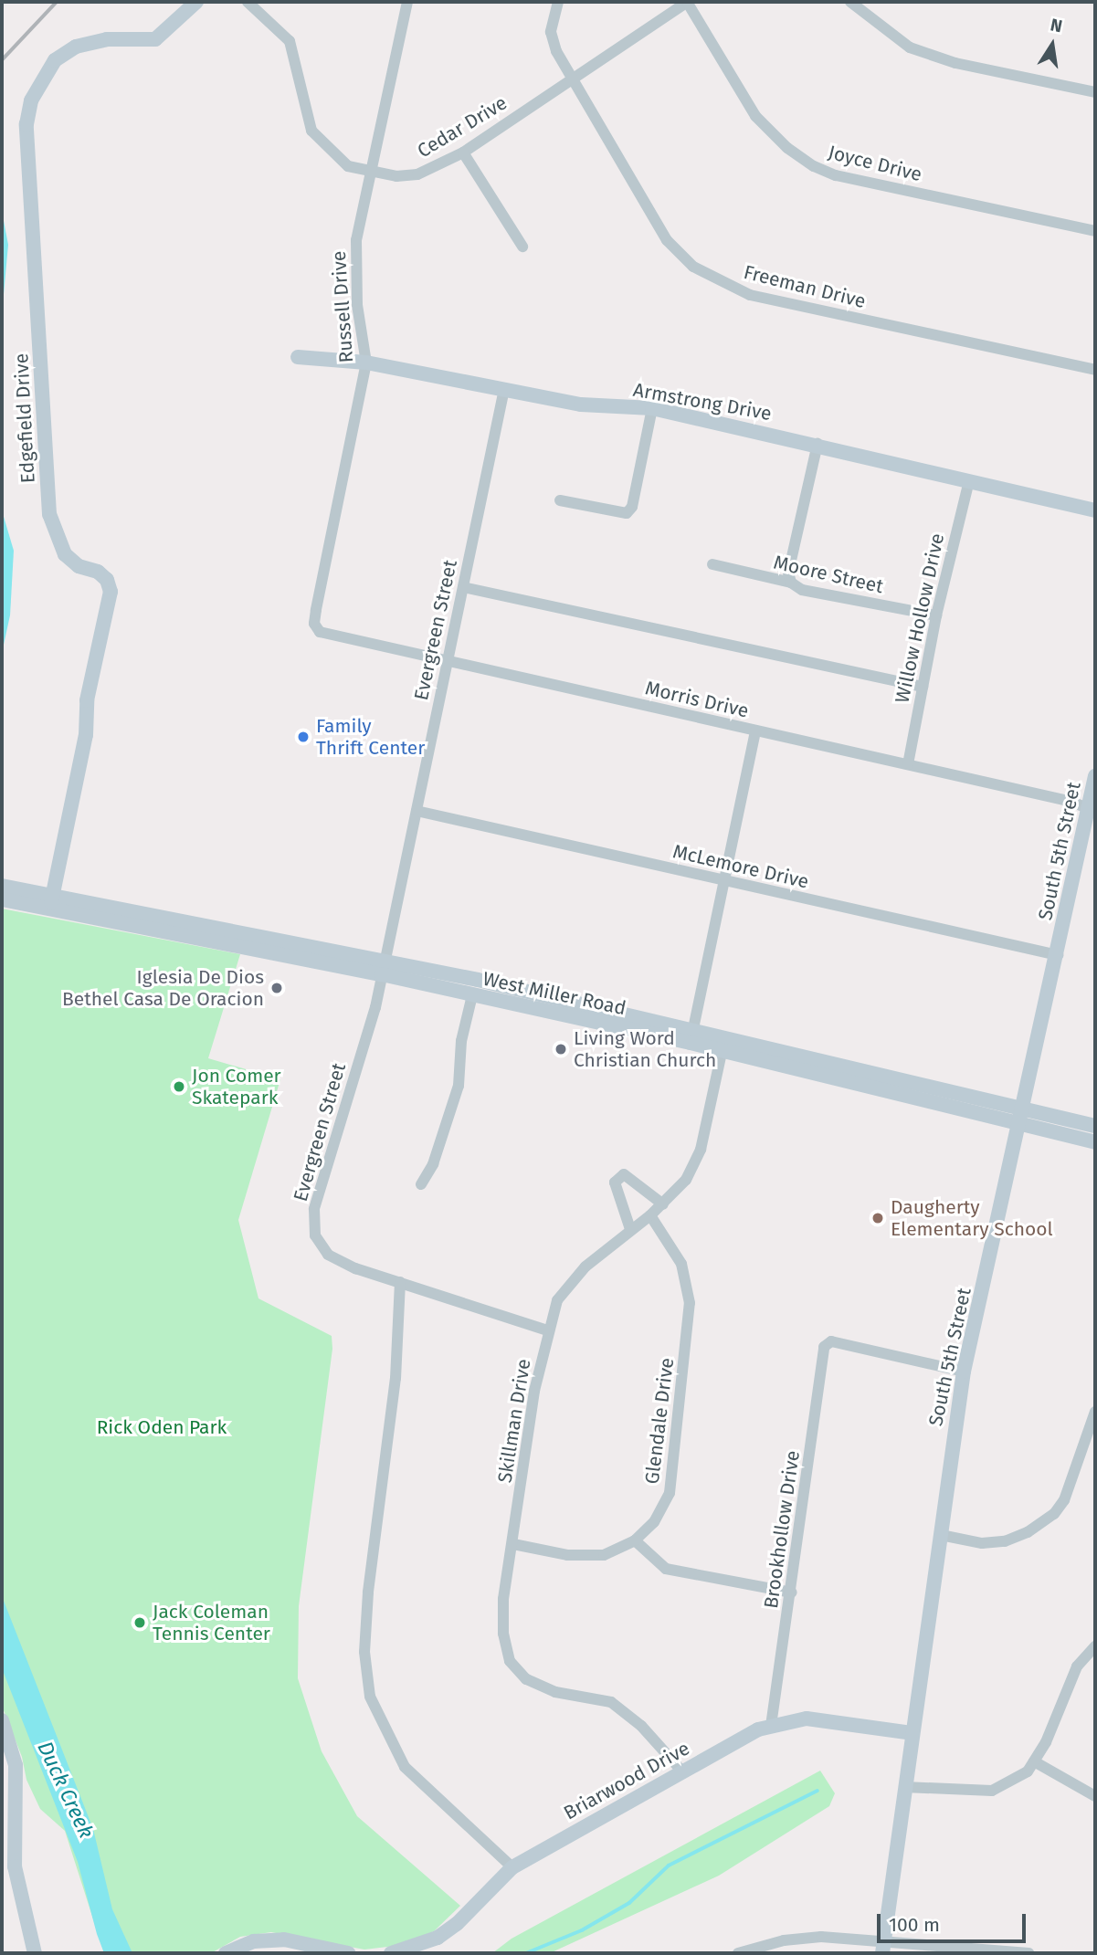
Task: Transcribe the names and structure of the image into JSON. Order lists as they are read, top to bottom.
{
  "streets": {
    "street": [
      "Cedar Drive",
      "Joyce Drive",
      "Freeman Drive",
      "Russell Drive",
      "Armstrong Drive",
      "Edgefield Drive",
      "Moore Street",
      "Willow Hollow Drive",
      "Evergreen Street",
      "Morris Drive",
      "South 5th Street",
      "McLemore Drive",
      "West Miller Road",
      "Skillman Drive",
      "Glendale Drive",
      "Brookhollow Drive",
      "Briarwood Drive"
    ]
  },
  "crossings": [
    ["Cedar Drive", "Joyce Drive"],
    ["Cedar Drive", "Freeman Drive"],
    ["Cedar Drive", "Russell Drive"],
    ["Russell Drive", "Armstrong Drive"],
    ["Russell Drive", "Morris Drive"],
    ["Armstrong Drive", "Willow Hollow Drive"],
    ["Armstrong Drive", "Evergreen Street"],
    ["Edgefield Drive", "West Miller Road"],
    ["Moore Street", "Willow Hollow Drive"],
    ["Willow Hollow Drive", "Morris Drive"],
    ["Evergreen Street", "Morris Drive"],
    ["Evergreen Street", "McLemore Drive"],
    ["Evergreen Street", "West Miller Road"],
    ["Evergreen Street", "Skillman Drive"],
    ["Morris Drive", "South 5th Street"],
    ["South 5th Street", "McLemore Drive"],
    ["South 5th Street", "West Miller Road"],
    ["South 5th Street", "Brookhollow Drive"],
    ["South 5th Street", "Briarwood Drive"],
    ["West Miller Road", "Skillman Drive"],
    ["Skillman Drive", "Glendale Drive"],
    ["Skillman Drive", "Briarwood Drive"],
    ["Brookhollow Drive", "Briarwood Drive"]
  ],
  "water": ["Duck Creek"],
  "parks": ["Rick Oden Park"],
  "places": [
    "Family Thrift Center",
    "Iglesia De Dios Bethel Casa De Oracion",
    "Living Word Christian Church",
    "Jon Comer Skatepark",
    "Daugherty Elementary School",
    "Jack Coleman Tennis Center"
  ],
  "scale_bar": "100 m",
  "north": "top"
}
